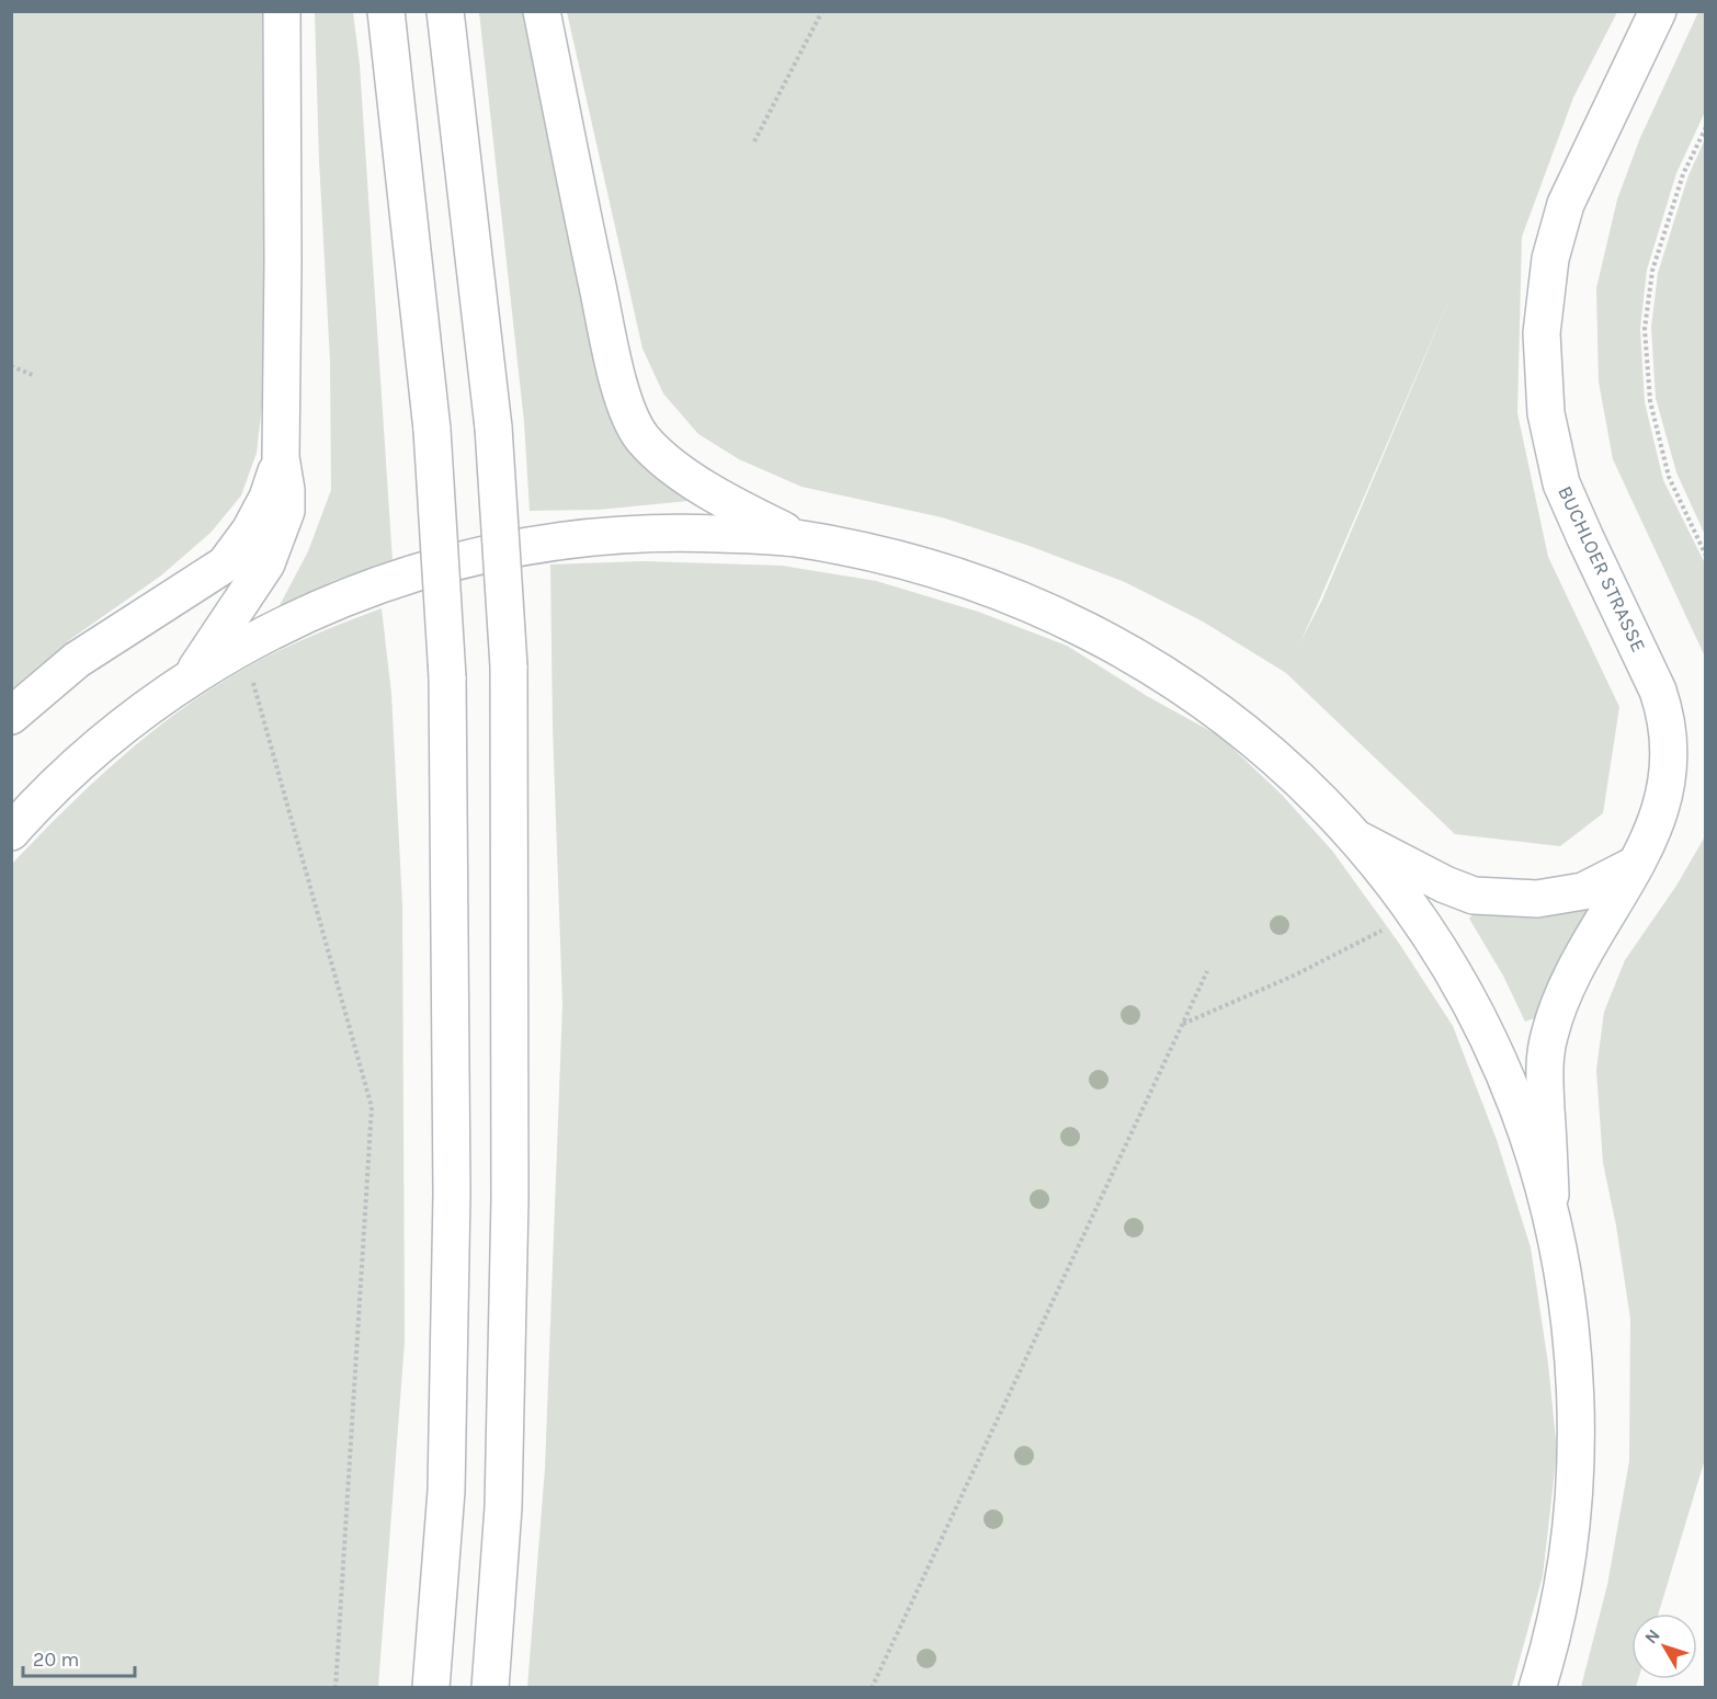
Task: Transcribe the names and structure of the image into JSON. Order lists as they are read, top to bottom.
{
  "streets": {
    "main road": ["BUCHLOER STRASSE"]
  },
  "scale_bar": "20 m",
  "north": "top left"
}
